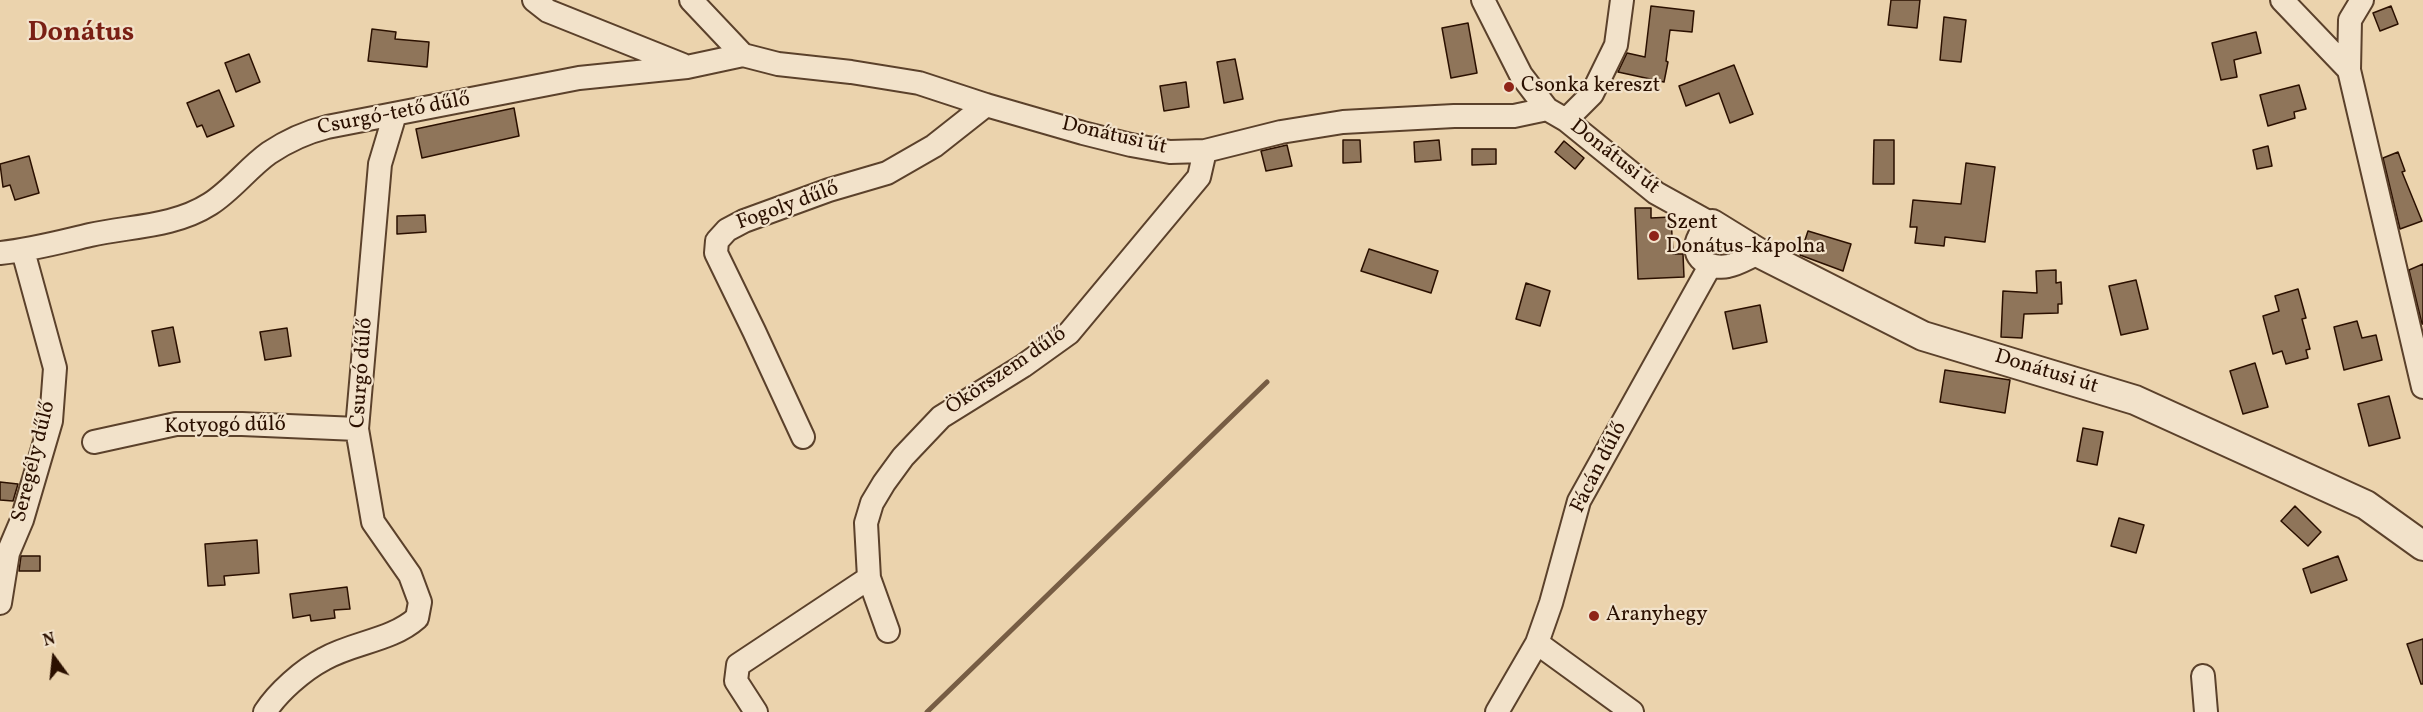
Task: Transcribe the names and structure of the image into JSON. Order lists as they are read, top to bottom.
{
  "streets": {
    "street": [
      "Csurgó-tető dűlő",
      "Donátusi út",
      "Fogoly dűlő",
      "Ökörszem dűlő",
      "Csurgó dűlő",
      "Kotyogó dűlő",
      "Seregély dűlő",
      "Fácán dűlő"
    ]
  },
  "crossings": [
    ["Csurgó-tető dűlő", "Donátusi út"],
    ["Csurgó-tető dűlő", "Csurgó dűlő"],
    ["Csurgó-tető dűlő", "Seregély dűlő"],
    ["Donátusi út", "Fogoly dűlő"],
    ["Donátusi út", "Ökörszem dűlő"],
    ["Csurgó dűlő", "Kotyogó dűlő"]
  ],
  "districts": ["Donátus"],
  "places": ["Csonka kereszt", "Szent Donátus-kápolna", "Aranyhegy"],
  "north": "top"
}
